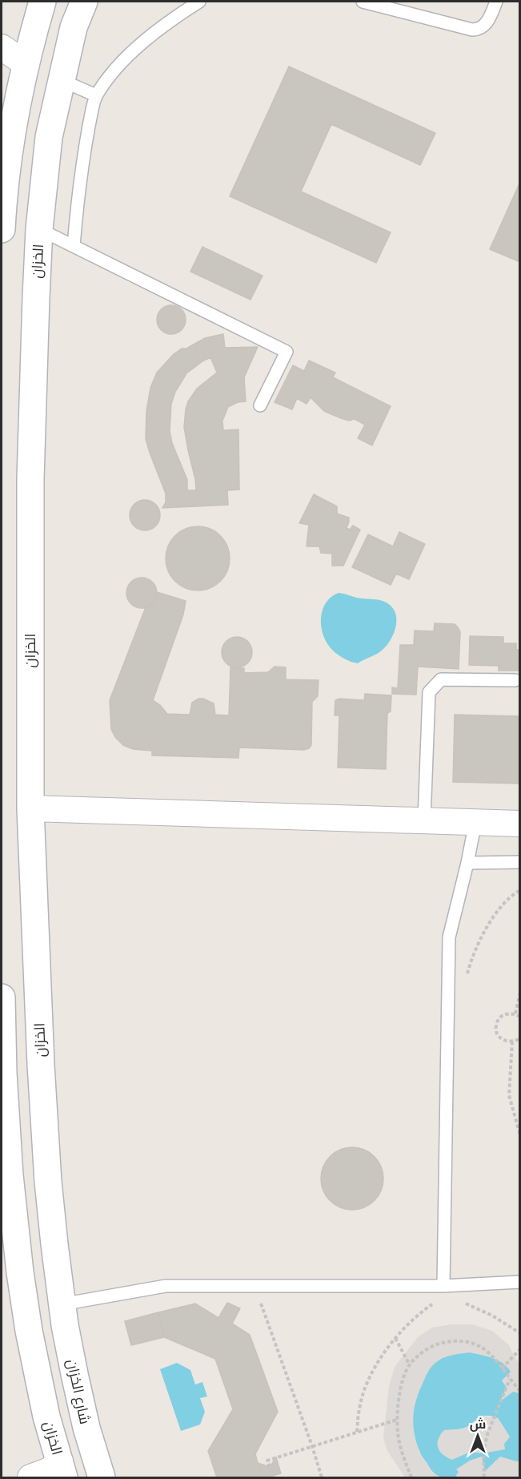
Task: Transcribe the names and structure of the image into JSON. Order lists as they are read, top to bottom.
{
  "streets": {
    "main road": ["الخزان", "شارع الخزان"]
  },
  "crossings": [
    ["الخزان", "شارع الخزان"]
  ],
  "north": "top"
}
